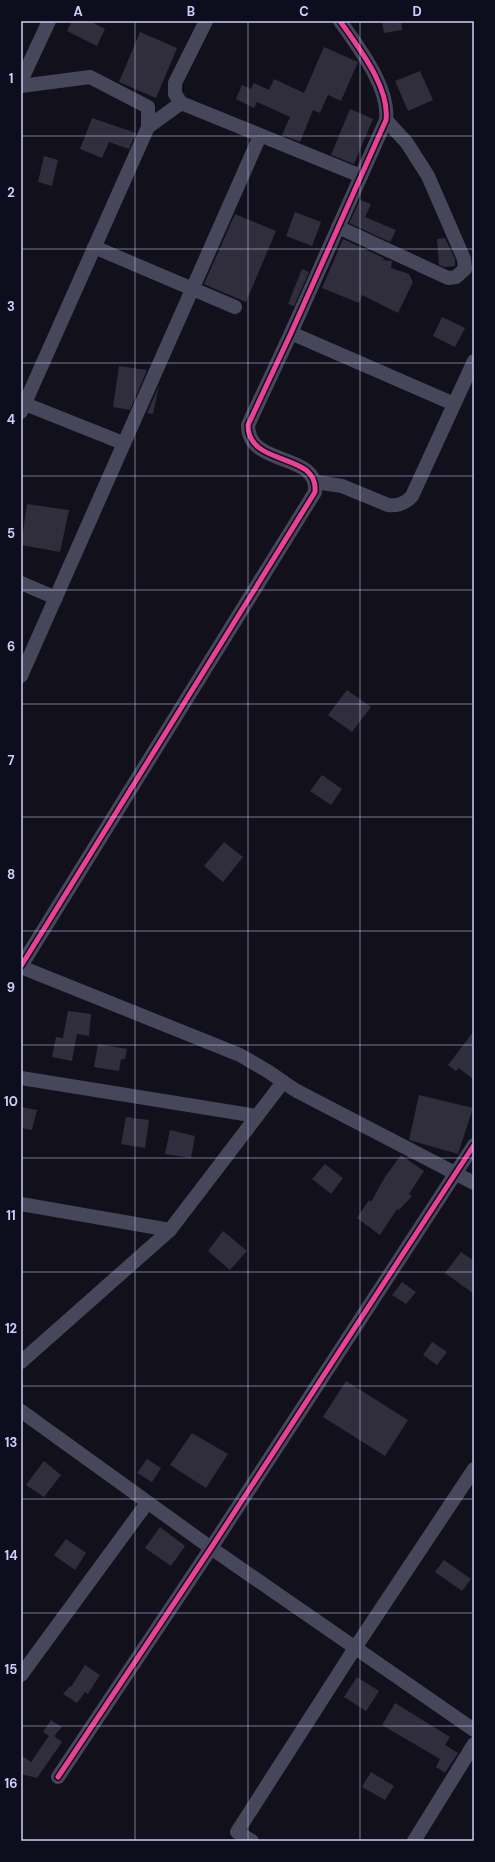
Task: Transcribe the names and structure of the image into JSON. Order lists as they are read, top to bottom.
{
  "grid": {
    "columns": [
      "A",
      "B",
      "C",
      "D"
    ],
    "rows": [
      "1",
      "2",
      "3",
      "4",
      "5",
      "6",
      "7",
      "8",
      "9",
      "10",
      "11",
      "12",
      "13",
      "14",
      "15",
      "16"
    ]
  }
}
